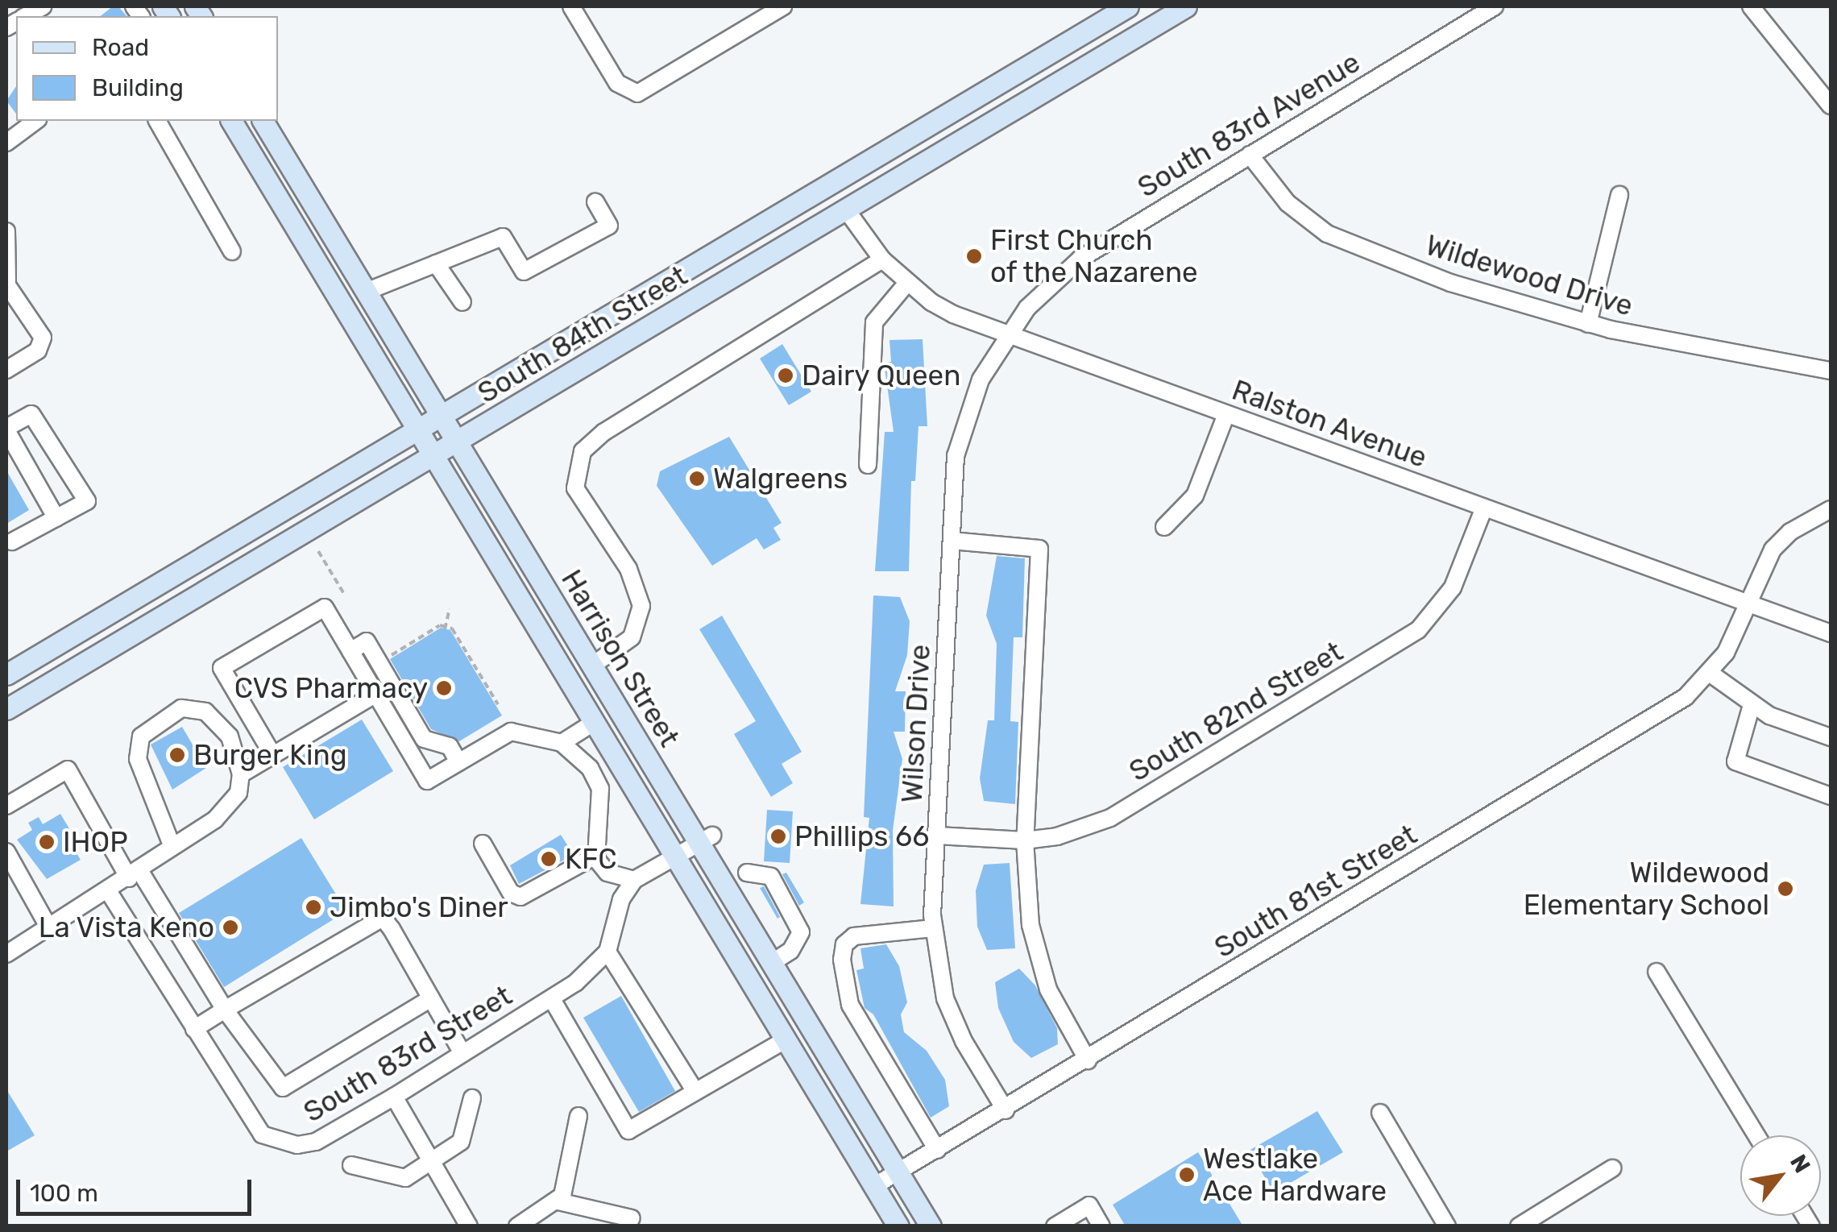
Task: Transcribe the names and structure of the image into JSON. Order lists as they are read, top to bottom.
{
  "streets": {
    "main road": ["South 84th Street", "Harrison Street"],
    "street": [
      "South 83rd Avenue",
      "Wildewood Drive",
      "Ralston Avenue",
      "South 82nd Street",
      "Wilson Drive",
      "South 81st Street",
      "South 83rd Street"
    ]
  },
  "crossings": [
    ["South 83rd Avenue", "Wildewood Drive"],
    ["South 83rd Avenue", "Ralston Avenue"],
    ["South 83rd Avenue", "Wilson Drive"],
    ["South 84th Street", "Ralston Avenue"],
    ["South 84th Street", "Harrison Street"],
    ["Ralston Avenue", "South 82nd Street"],
    ["Ralston Avenue", "Wilson Drive"],
    ["Ralston Avenue", "South 81st Street"],
    ["Harrison Street", "South 81st Street"],
    ["South 82nd Street", "Wilson Drive"],
    ["Wilson Drive", "South 81st Street"]
  ],
  "places": [
    "First Church of the Nazarene",
    "Dairy Queen",
    "Walgreens",
    "CVS Pharmacy",
    "Burger King",
    "Phillips 66",
    "IHOP",
    "KFC",
    "Wildewood Elementary School",
    "Jimbo's Diner",
    "La Vista Keno",
    "Westlake Ace Hardware"
  ],
  "legend": ["Road", "Building"],
  "scale_bar": "100 m",
  "north": "top right"
}
